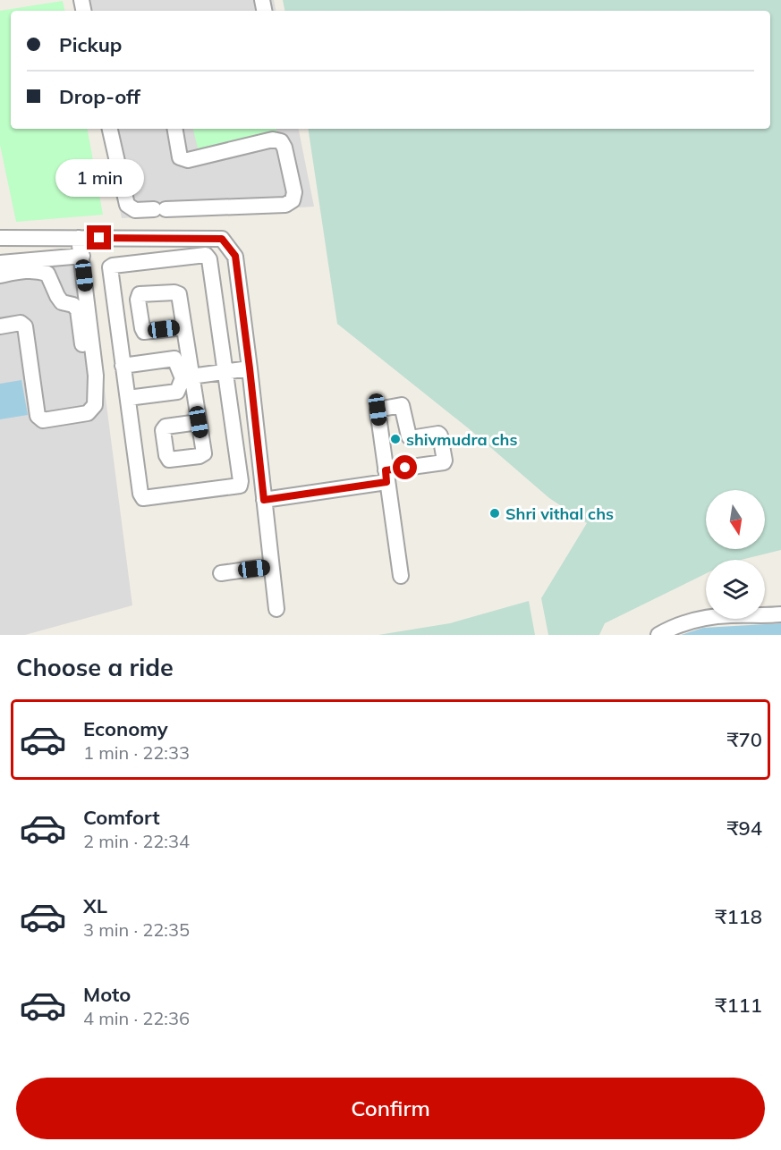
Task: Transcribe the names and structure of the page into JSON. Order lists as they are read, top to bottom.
{
  "places": ["shivmudra chs", "Shri vithal chs"],
  "north": "bottom",
  "page": {
    "banner": ["Pickup", "Drop-off"],
    "bubble": "1 min",
    "heading": "Choose a ride",
    "list": [
      {
        "name": "Economy",
        "note": "1 min · 22:33",
        "value": "₹70"
      },
      {
        "name": "Comfort",
        "note": "2 min · 22:34",
        "value": "₹94"
      },
      {
        "name": "XL",
        "note": "3 min · 22:35",
        "value": "₹118"
      },
      {
        "name": "Moto",
        "note": "4 min · 22:36",
        "value": "₹111"
      }
    ],
    "buttons": "Confirm"
  }
}
